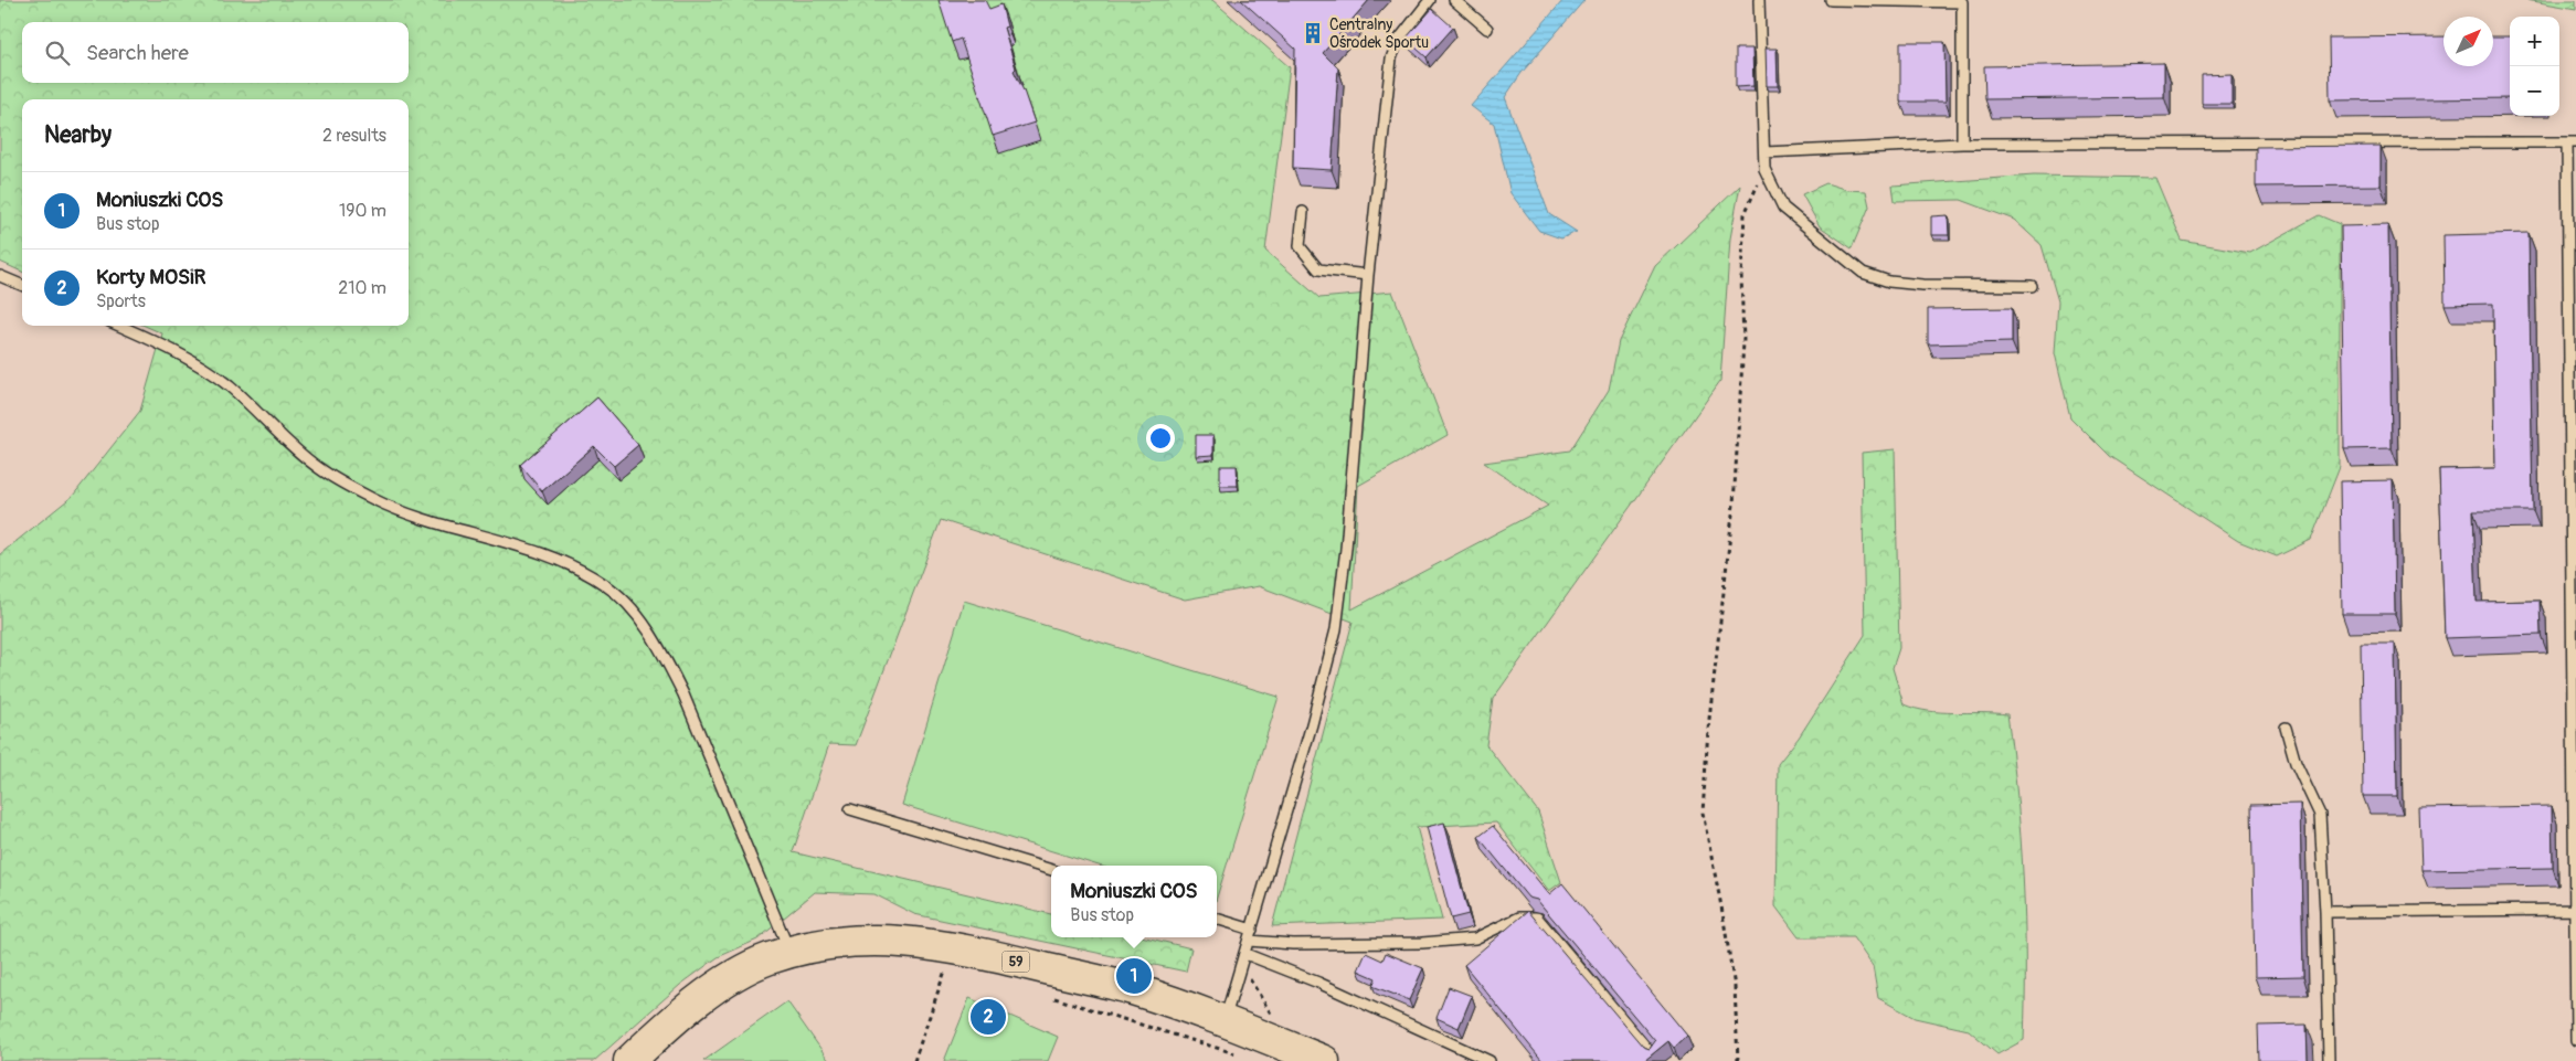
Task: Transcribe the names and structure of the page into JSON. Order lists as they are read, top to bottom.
{
  "streets": {
    "main road": ["59"]
  },
  "places": {
    "building": ["Centralny Ośrodek Sportu"]
  },
  "north": "top right",
  "page": {
    "map_buttons": ["+", "−"],
    "search": "Search here",
    "heading": ["Nearby", "2 results"],
    "list": [
      {
        "mark": "1",
        "name": "Moniuszki COS",
        "note": "Bus stop",
        "value": "190 m"
      },
      {
        "mark": "2",
        "name": "Korty MOSiR",
        "note": "Sports",
        "value": "210 m"
      }
    ],
    "popup": ["Moniuszki COS", "Bus stop"],
    "pins": ["1", "2"]
  }
}
